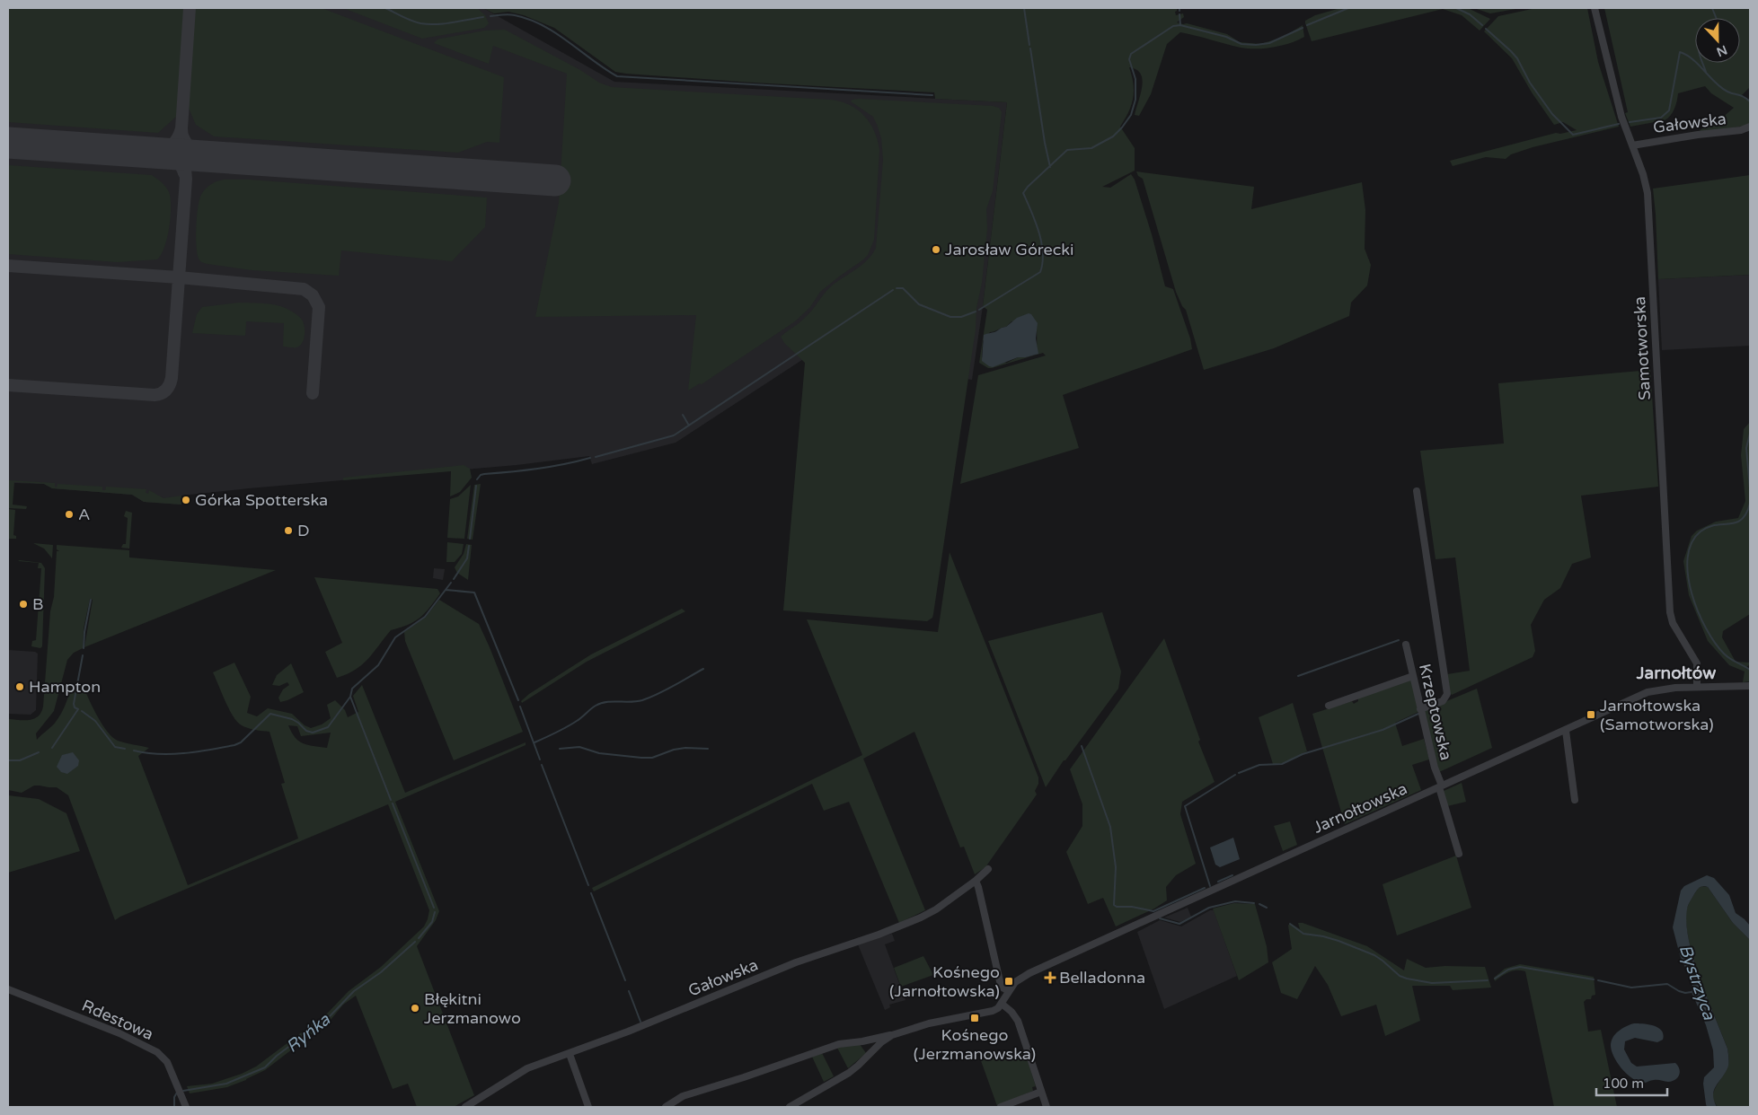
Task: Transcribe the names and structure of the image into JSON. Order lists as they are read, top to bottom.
{
  "streets": {
    "street": [
      "Gałowska",
      "Samotworska",
      "Krzeptowska",
      "Jarnołtowska",
      "Rdestowa"
    ]
  },
  "crossings": [
    ["Gałowska", "Samotworska"],
    ["Samotworska", "Jarnołtowska"],
    ["Krzeptowska", "Jarnołtowska"]
  ],
  "districts": ["Jarnołtów"],
  "water": ["Bystrzyca", "Ryńka"],
  "places": {
    "other": [
      "Jarosław Górecki",
      "Górka Spotterska",
      "A",
      "D",
      "B",
      "Hampton",
      "Błękitni Jerzmanowo"
    ],
    "transit": ["Jarnołtowska (Samotworska)", "Kośnego (Jarnołtowska)", "Kośnego (Jerzmanowska)"],
    "health": ["Belladonna"]
  },
  "scale_bar": "100 m",
  "north": "bottom"
}
